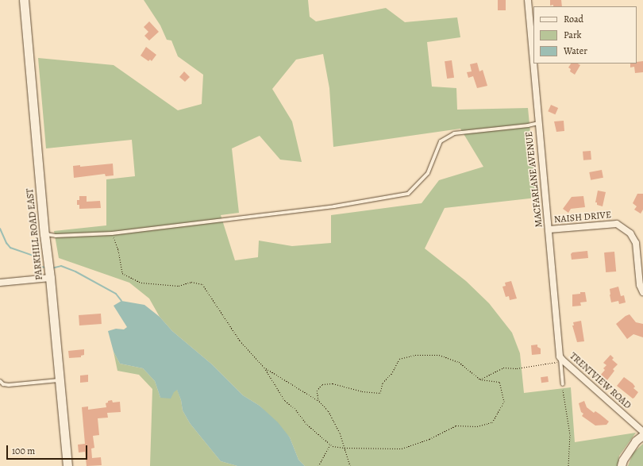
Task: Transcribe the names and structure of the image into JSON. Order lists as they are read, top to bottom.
{
  "streets": {
    "main road": ["PARKHILL ROAD EAST"],
    "street": ["MACFARLANE AVENUE", "NAISH DRIVE", "TRENTVIEW ROAD"]
  },
  "crossings": [
    ["MACFARLANE AVENUE", "NAISH DRIVE"],
    ["MACFARLANE AVENUE", "TRENTVIEW ROAD"]
  ],
  "legend": ["Road", "Park", "Water"],
  "scale_bar": "100 m"
}
